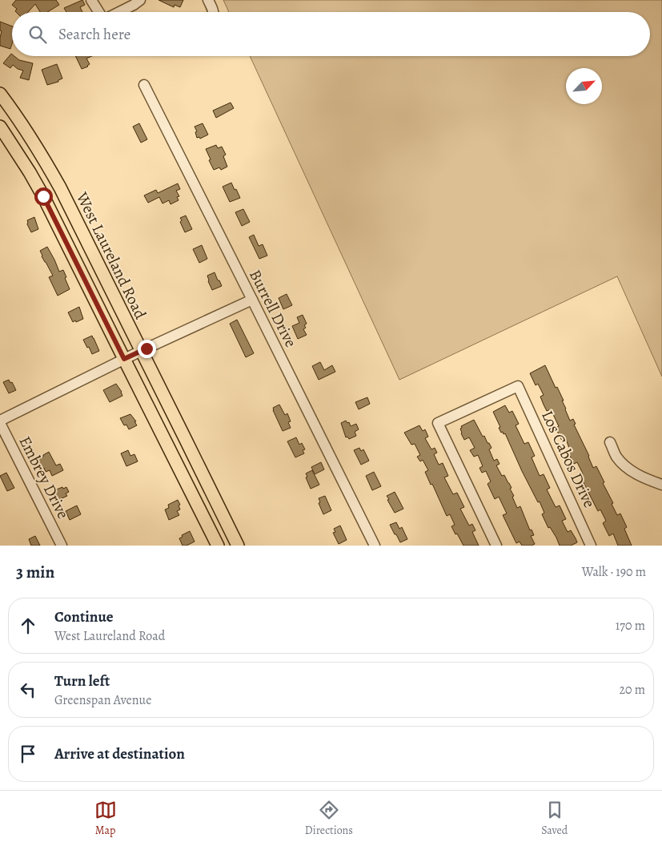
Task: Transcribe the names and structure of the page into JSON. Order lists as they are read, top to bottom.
{
  "streets": {
    "main road": ["West Laureland Road"],
    "street": ["Burrell Drive", "Los Cabos Drive", "Embrey Drive"]
  },
  "north": "top right",
  "page": {
    "search": "Search here",
    "heading": ["3 min", "Walk · 190 m"],
    "list": [
      ["Continue", "West Laureland Road", "170 m"],
      ["Turn left", "Greenspan Avenue", "20 m"],
      "Arrive at destination"
    ],
    "nav": ["Map", "Directions", "Saved"]
  }
}
